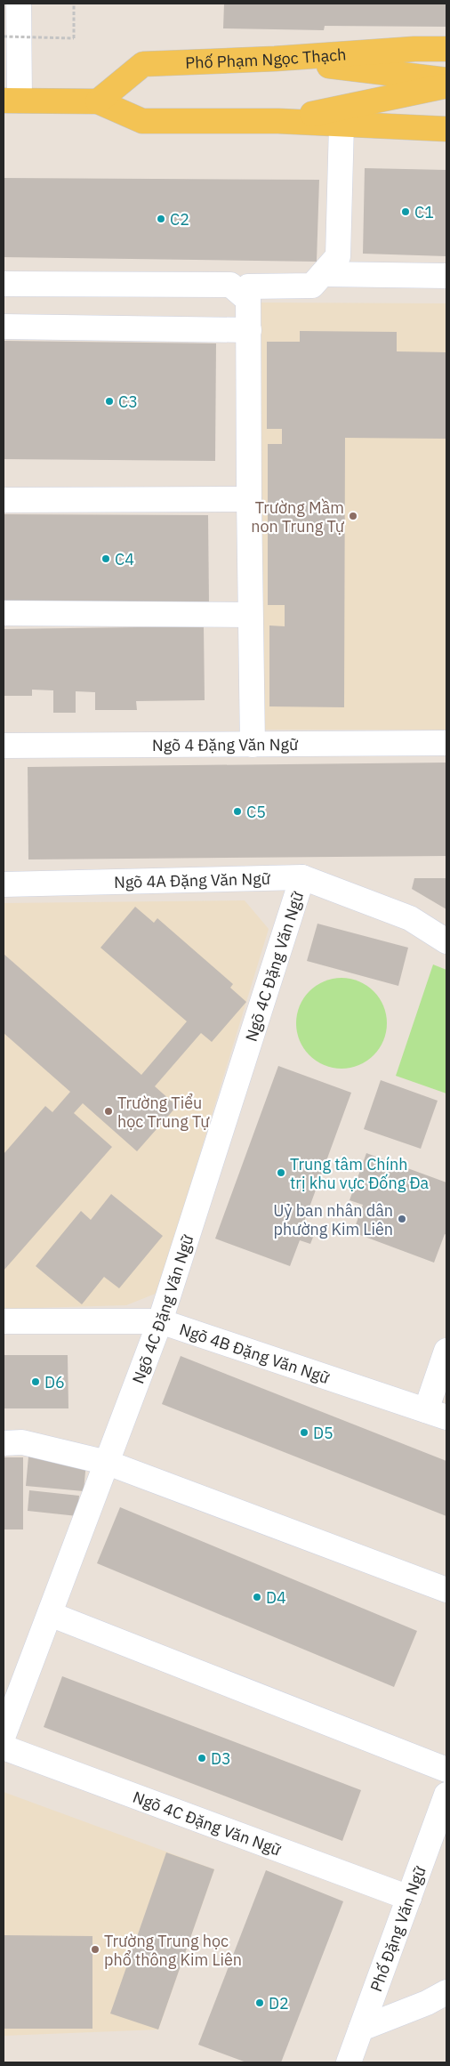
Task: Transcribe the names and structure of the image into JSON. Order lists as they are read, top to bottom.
{
  "streets": {
    "main road": ["Phố Phạm Ngọc Thạch"],
    "street": [
      "Ngõ 4 Đặng Văn Ngữ",
      "Ngõ 4A Đặng Văn Ngữ",
      "Ngõ 4C Đặng Văn Ngữ",
      "Ngõ 4B Đặng Văn Ngữ",
      "Phố Đặng Văn Ngữ"
    ]
  },
  "crossings": [
    ["Ngõ 4A Đặng Văn Ngữ", "Ngõ 4C Đặng Văn Ngữ"],
    ["Ngõ 4C Đặng Văn Ngữ", "Ngõ 4B Đặng Văn Ngữ"],
    ["Ngõ 4C Đặng Văn Ngữ", "Phố Đặng Văn Ngữ"]
  ],
  "places": [
    "C1",
    "C2",
    "C3",
    "Trường Mầm non Trung Tự",
    "C4",
    "C5",
    "Trường Tiểu học Trung Tự",
    "Trung tâm Chính trị khu vực Đống Đa",
    "Uỷ ban nhân dân phường Kim Liên",
    "D6",
    "D5",
    "D4",
    "D3",
    "Trường Trung học phổ thông Kim Liên",
    "D2"
  ]
}
